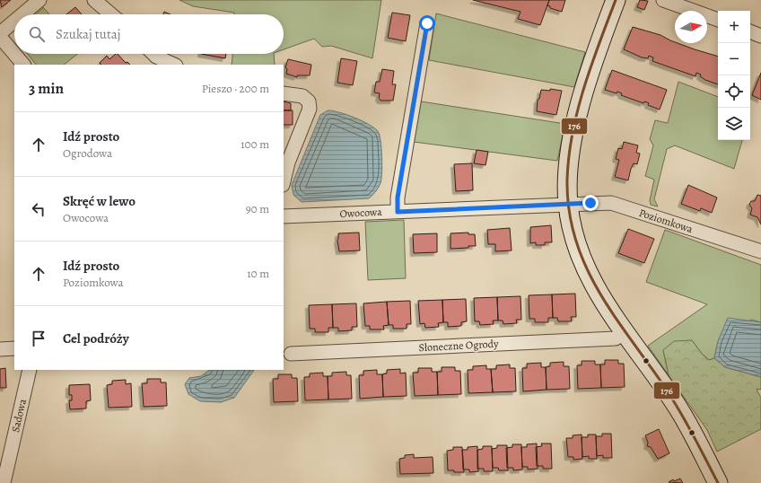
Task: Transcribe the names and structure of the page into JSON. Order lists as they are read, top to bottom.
{
  "streets": {
    "street": [
      "Owocowa",
      "Poziomkowa",
      "Słoneczne Ogrody",
      "Sadowa"
    ]
  },
  "crossings": [
    ["Owocowa", "Poziomkowa"]
  ],
  "lines": ["transit line 176"],
  "north": "right",
  "page": {
    "map_buttons": ["+", "−"],
    "search": "Szukaj tutaj",
    "heading": ["3 min", "Pieszo · 200 m"],
    "list": [
      ["Idź prosto", "Ogrodowa", "100 m"],
      ["Skręć w lewo", "Owocowa", "90 m"],
      ["Idź prosto", "Poziomkowa", "10 m"],
      "Cel podróży"
    ]
  }
}
